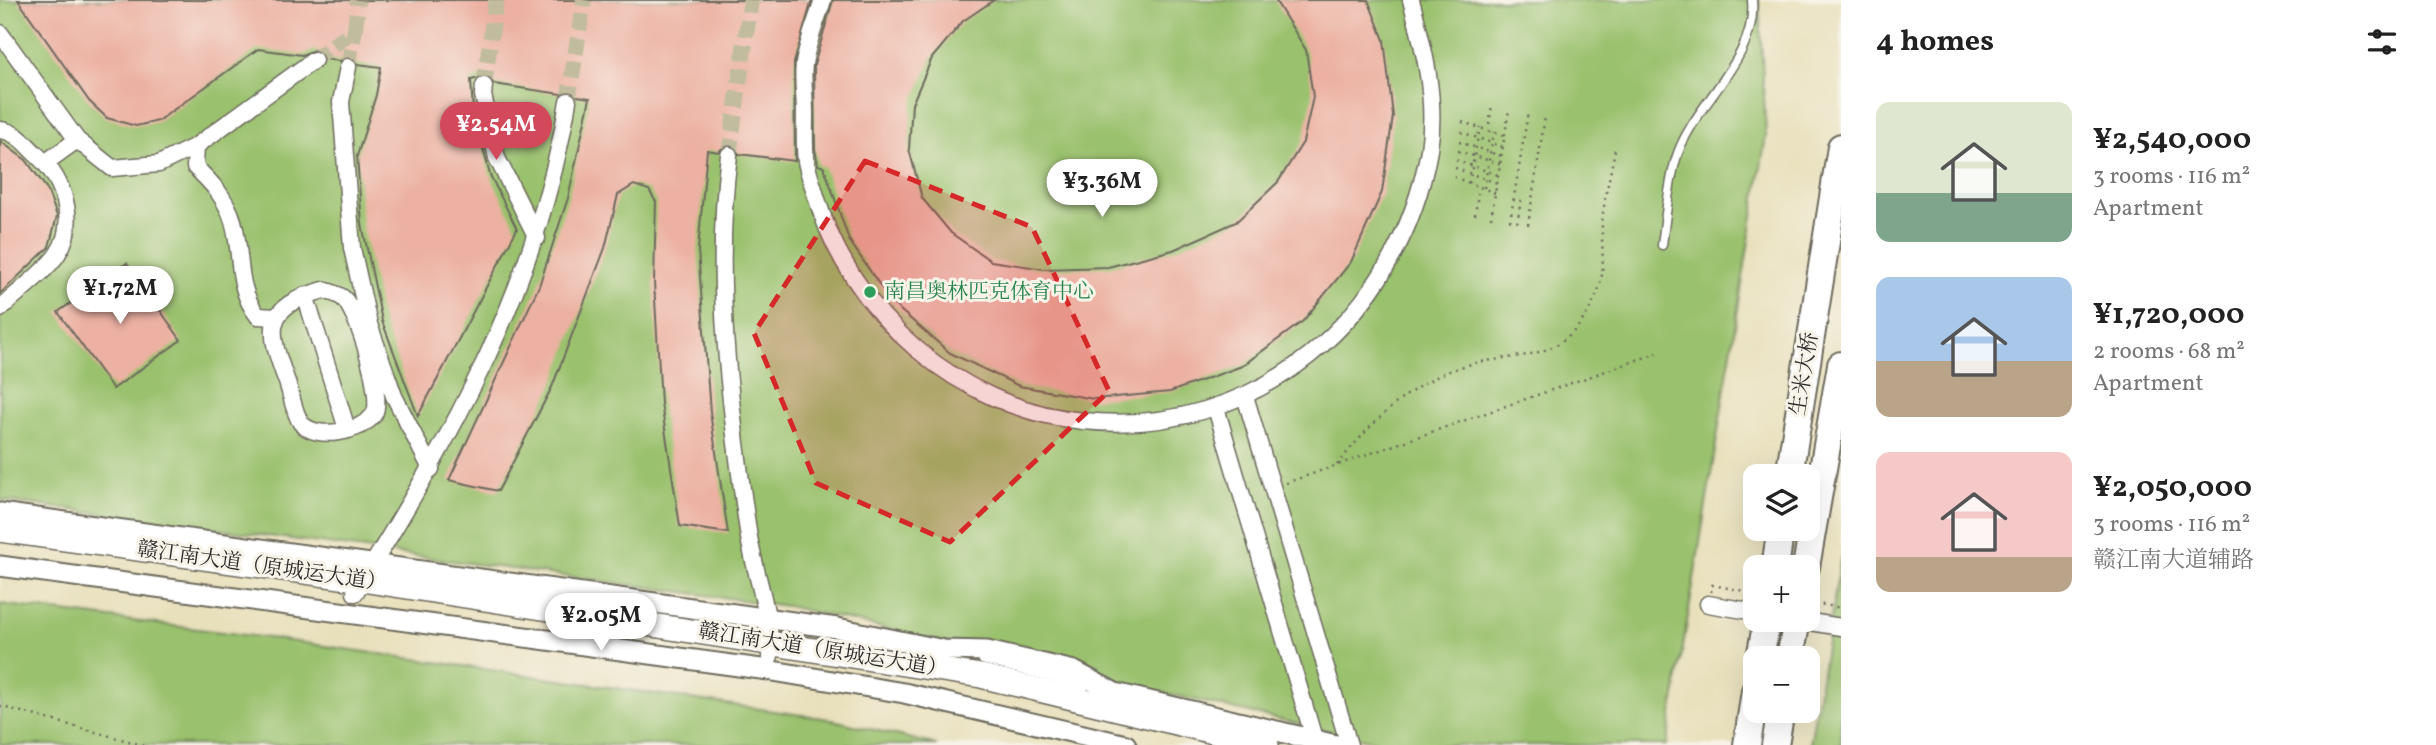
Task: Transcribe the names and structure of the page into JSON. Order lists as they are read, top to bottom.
{
  "streets": {
    "highway": ["生米大桥"],
    "main road": ["赣江南大道（原城运大道）"]
  },
  "places": ["南昌奥林匹克体育中心"],
  "page": {
    "heading": "4 homes",
    "list": [
      {
        "name": "¥2,540,000",
        "note": "3 rooms · 116 m² · Apartment"
      },
      {
        "name": "¥1,720,000",
        "note": "2 rooms · 68 m² · Apartment"
      },
      {
        "name": "¥2,050,000",
        "note": "3 rooms · 116 m² · 赣江南大道辅路"
      }
    ],
    "price": [
      "¥2.54M",
      "¥3.36M",
      "¥1.72M",
      "¥2.05M"
    ],
    "map_buttons": ["+", "−"]
  }
}
